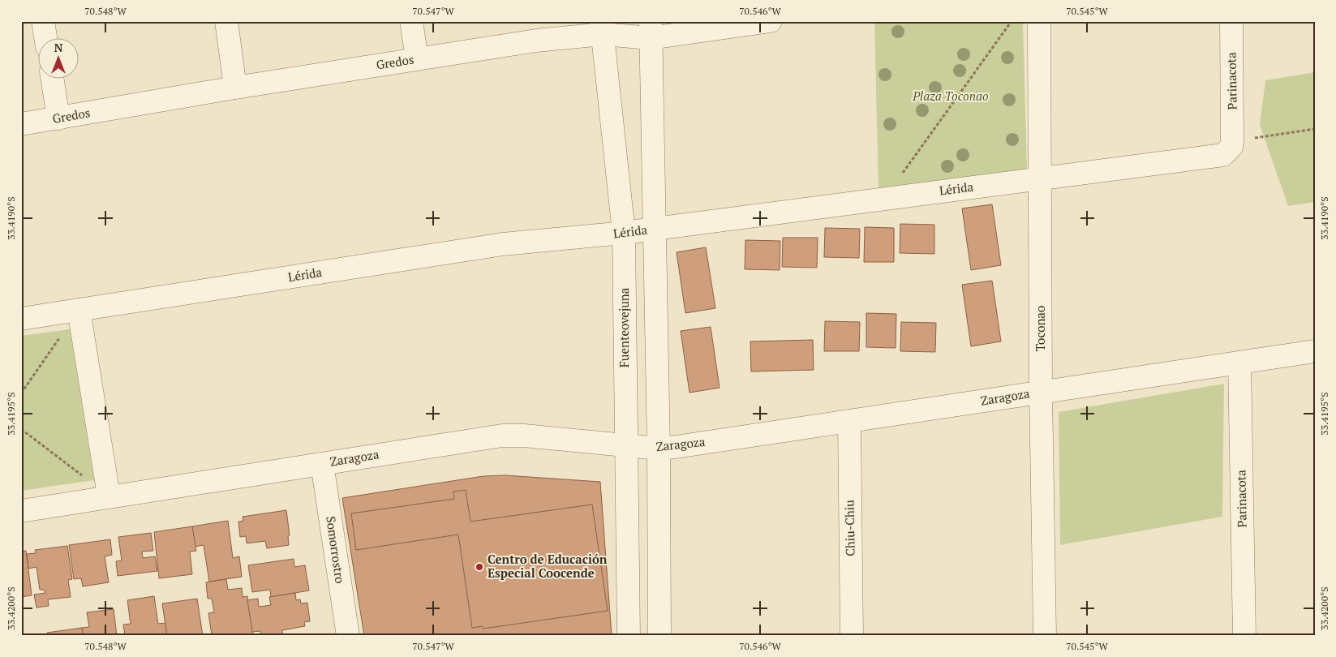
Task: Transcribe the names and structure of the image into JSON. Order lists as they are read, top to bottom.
{
  "streets": {
    "street": [
      "Gredos",
      "Parinacota",
      "Lérida",
      "Fuenteovejuna",
      "Toconao",
      "Zaragoza",
      "Chiu-Chiu",
      "Somorrostro"
    ]
  },
  "crossings": [
    ["Gredos", "Fuenteovejuna"],
    ["Parinacota", "Lérida"],
    ["Parinacota", "Zaragoza"],
    ["Lérida", "Fuenteovejuna"],
    ["Lérida", "Toconao"],
    ["Fuenteovejuna", "Zaragoza"],
    ["Toconao", "Zaragoza"],
    ["Zaragoza", "Chiu-Chiu"],
    ["Zaragoza", "Somorrostro"]
  ],
  "parks": ["Plaza Toconao"],
  "places": ["Centro de Educación Especial Coocende"],
  "north": "top",
  "coordinates": [
    "70.548°W",
    "70.547°W",
    "70.546°W",
    "70.545°W",
    "33.4190°S",
    "33.4195°S",
    "33.4200°S"
  ]
}
